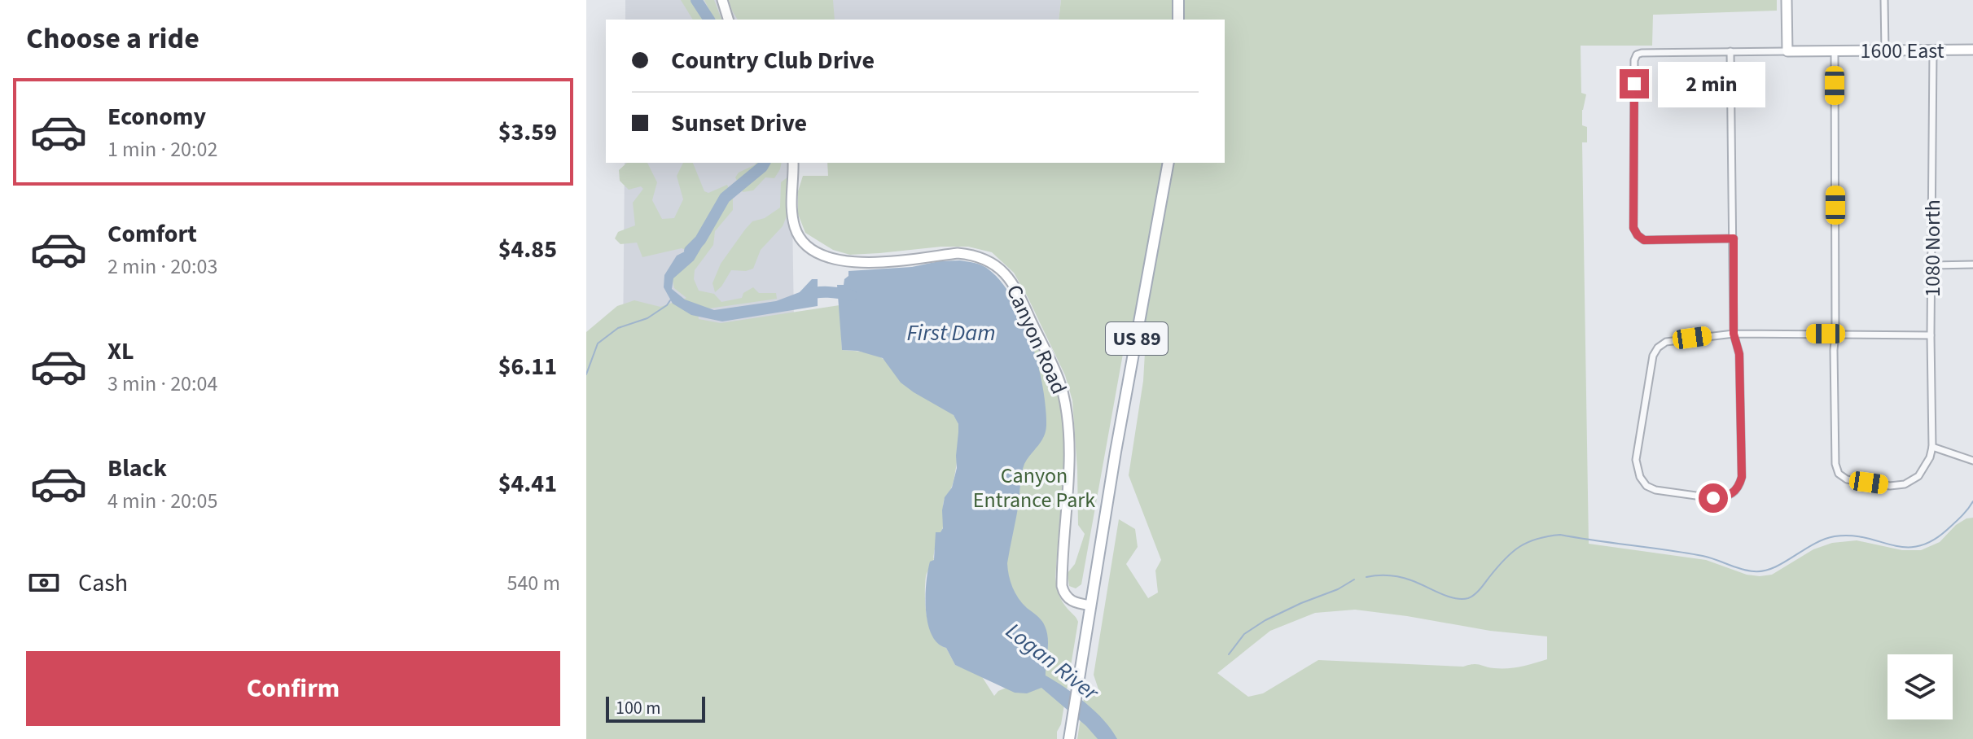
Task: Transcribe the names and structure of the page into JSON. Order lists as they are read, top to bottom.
{
  "streets": {
    "main road": ["US 89"],
    "street": ["1600 East", "1080 North", "Canyon Road"]
  },
  "crossings": [
    ["1600 East", "1080 North"],
    ["US 89", "Canyon Road"]
  ],
  "water": ["First Dam", "Logan River"],
  "parks": ["Canyon Entrance Park"],
  "scale_bar": "100 m",
  "page": {
    "heading": "Choose a ride",
    "banner": ["Country Club Drive", "Sunset Drive"],
    "bubble": "2 min",
    "list": [
      {
        "name": "Economy",
        "note": "1 min · 20:02",
        "value": "$3.59"
      },
      {
        "name": "Comfort",
        "note": "2 min · 20:03",
        "value": "$4.85"
      },
      {
        "name": "XL",
        "note": "3 min · 20:04",
        "value": "$6.11"
      },
      {
        "name": "Black",
        "note": "4 min · 20:05",
        "value": "$4.41"
      }
    ],
    "pay": ["Cash", "540 m"],
    "buttons": "Confirm",
    "scale": "100 m"
  }
}
